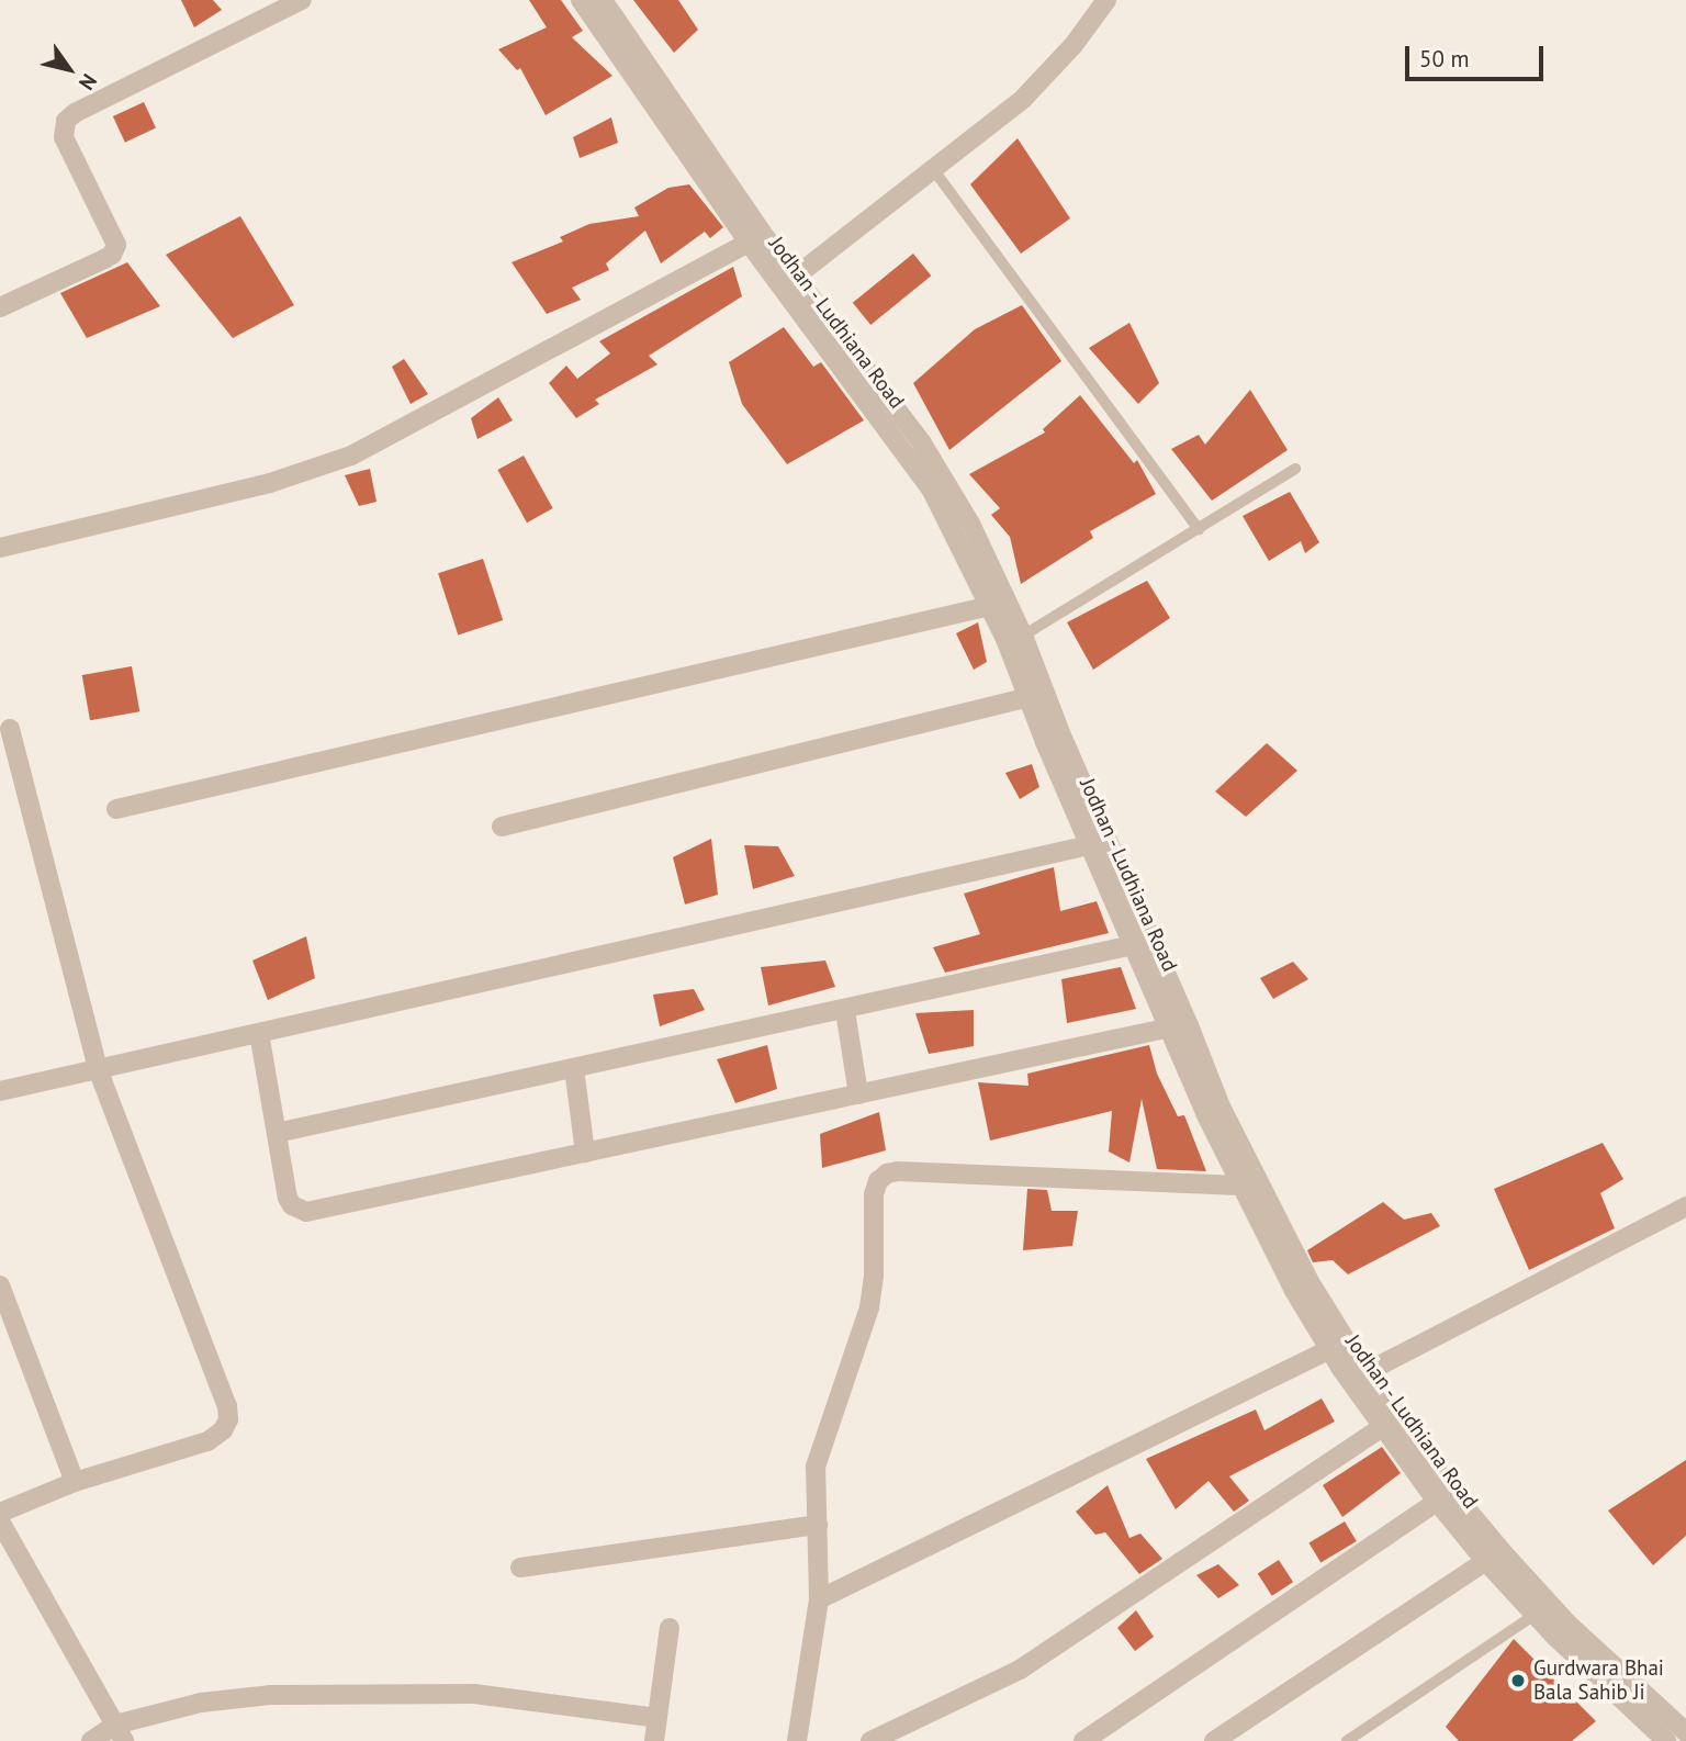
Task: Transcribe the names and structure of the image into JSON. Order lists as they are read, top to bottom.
{
  "streets": {
    "street": ["Jodhan - Ludhiana Road"]
  },
  "places": ["Gurdwara Bhai Bala Sahib Ji"],
  "scale_bar": "50 m",
  "north": "bottom right"
}
